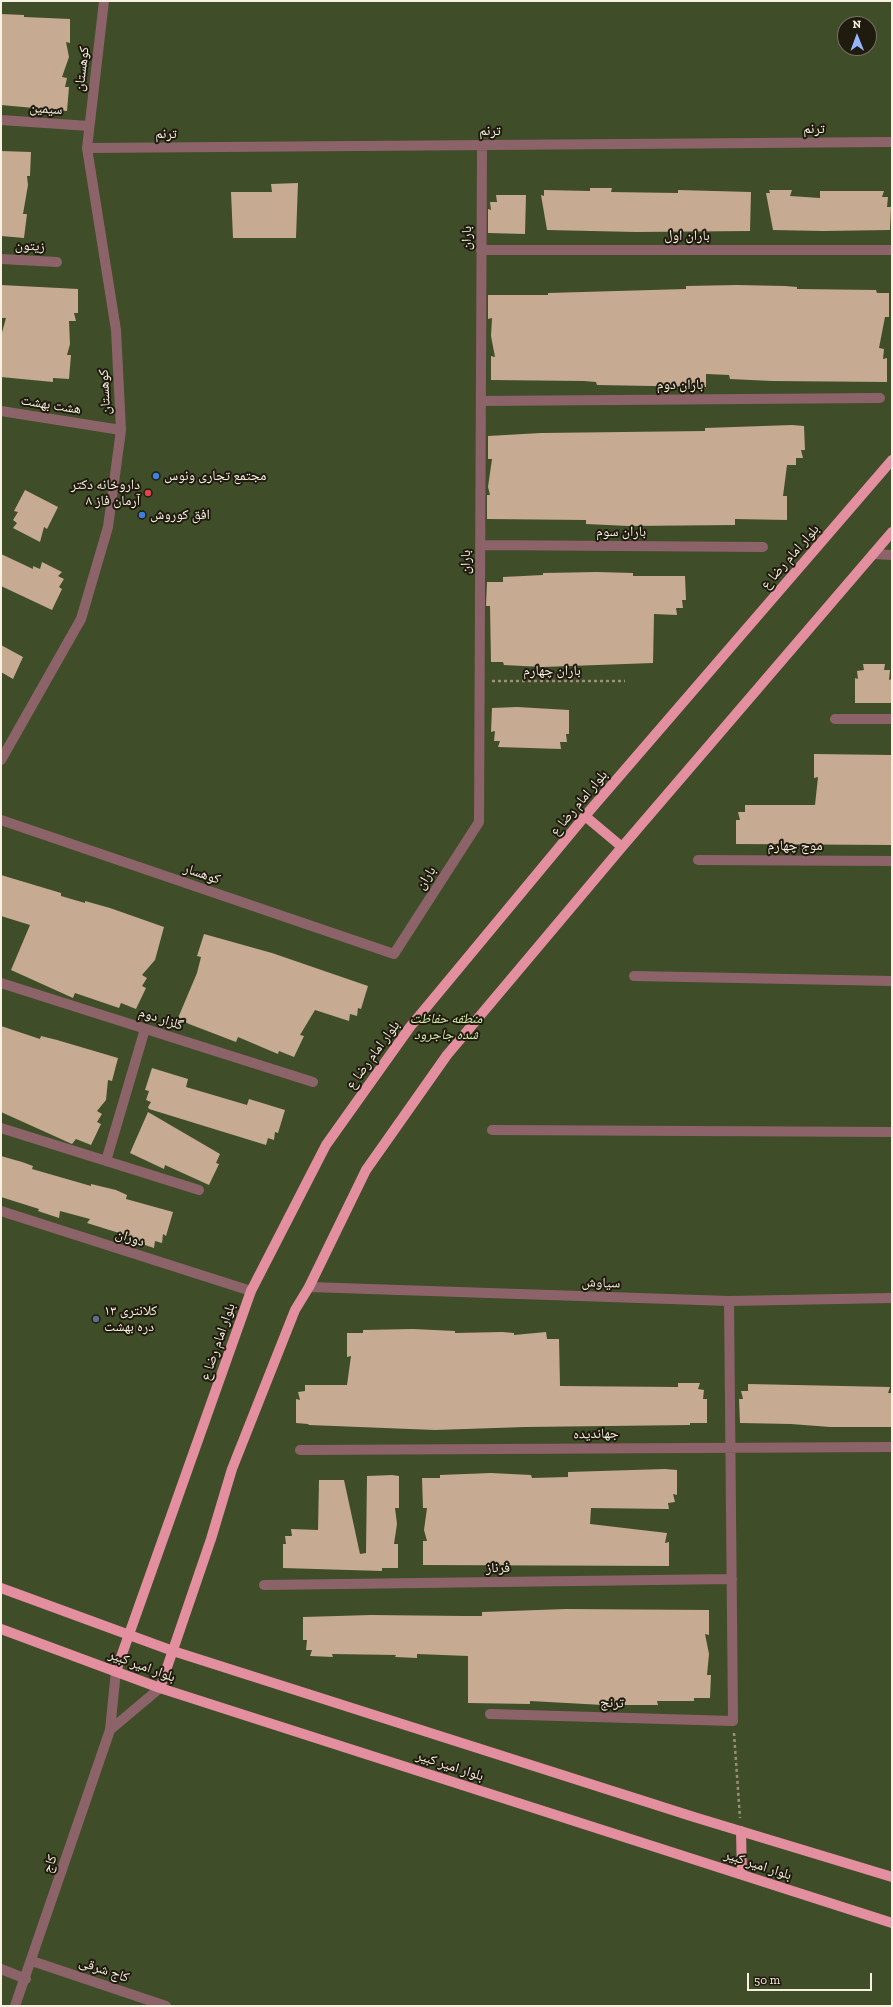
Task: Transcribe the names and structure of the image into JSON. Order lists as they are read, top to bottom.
{
  "streets": {
    "main road": ["بلوار امام رضا ع", "بلوار امیر کبیر"],
    "street": [
      "کوهستان",
      "سیمین",
      "ترنم",
      "باران اول",
      "باران",
      "زیتون",
      "باران دوم",
      "هشت بهشت",
      "باران سوم",
      "موج چهارم",
      "کوهسار",
      "گلزار دوم",
      "دوران",
      "سیاوش",
      "جهاندیده",
      "فرناز",
      "ترنج",
      "کاج",
      "کاج شرقی"
    ],
    "path": ["باران چهارم"]
  },
  "crossings": [
    ["کوهستان", "سیمین"],
    ["کوهستان", "ترنم"],
    ["کوهستان", "هشت بهشت"],
    ["ترنم", "باران"],
    ["باران اول", "باران"],
    ["باران", "باران دوم"],
    ["باران", "باران سوم"],
    ["باران", "باران چهارم"],
    ["باران", "کوهسار"],
    ["بلوار امام رضا ع", "دوران"],
    ["بلوار امام رضا ع", "بلوار امیر کبیر"],
    ["بلوار امام رضا ع", "کاج"],
    ["بلوار امیر کبیر", "کاج"],
    ["کاج", "کاج شرقی"]
  ],
  "parks": ["منطقه حفاظت شده جاجرود"],
  "places": [
    "مجتمع تجاری ونوس",
    "داروخانه دکتر آرمان فاز ۸",
    "افق کوروش",
    "کلانتری ۱۳ دره بهشت"
  ],
  "scale_bar": "50 m",
  "north": "top"
}
